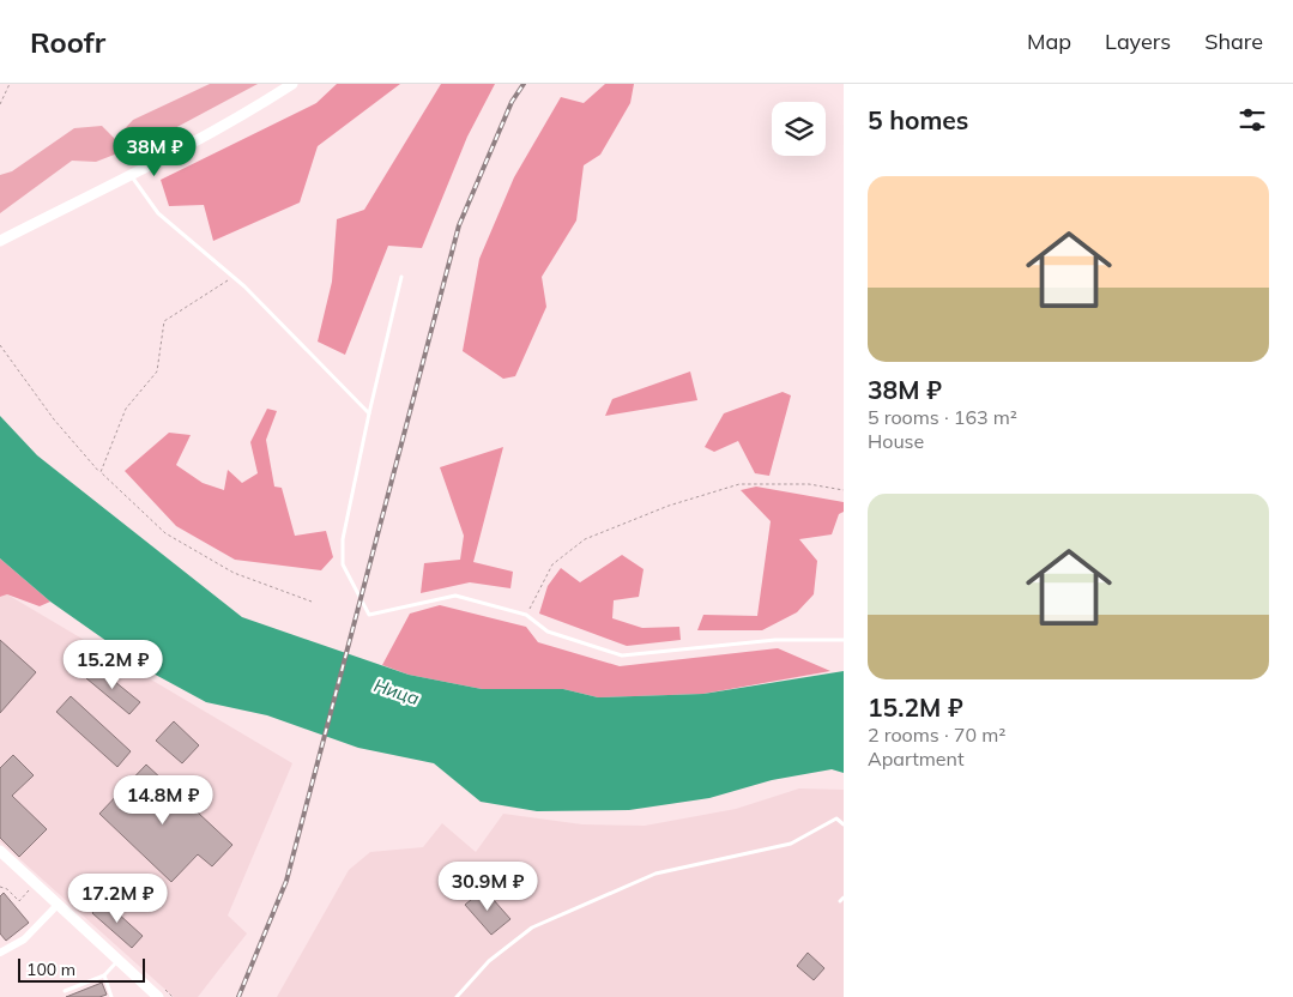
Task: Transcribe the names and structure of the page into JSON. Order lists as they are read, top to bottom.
{
  "water": ["Ница"],
  "scale_bar": "100 m",
  "page": {
    "header": "Roofr",
    "nav": ["Map", "Layers", "Share"],
    "heading": "5 homes",
    "price": [
      "38M ₽",
      "15.2M ₽",
      "14.8M ₽",
      "30.9M ₽",
      "17.2M ₽"
    ],
    "list": [
      {
        "name": "38M ₽",
        "note": "5 rooms · 163 m² · House"
      },
      {
        "name": "15.2M ₽",
        "note": "2 rooms · 70 m² · Apartment"
      }
    ],
    "scale": "100 m"
  }
}
